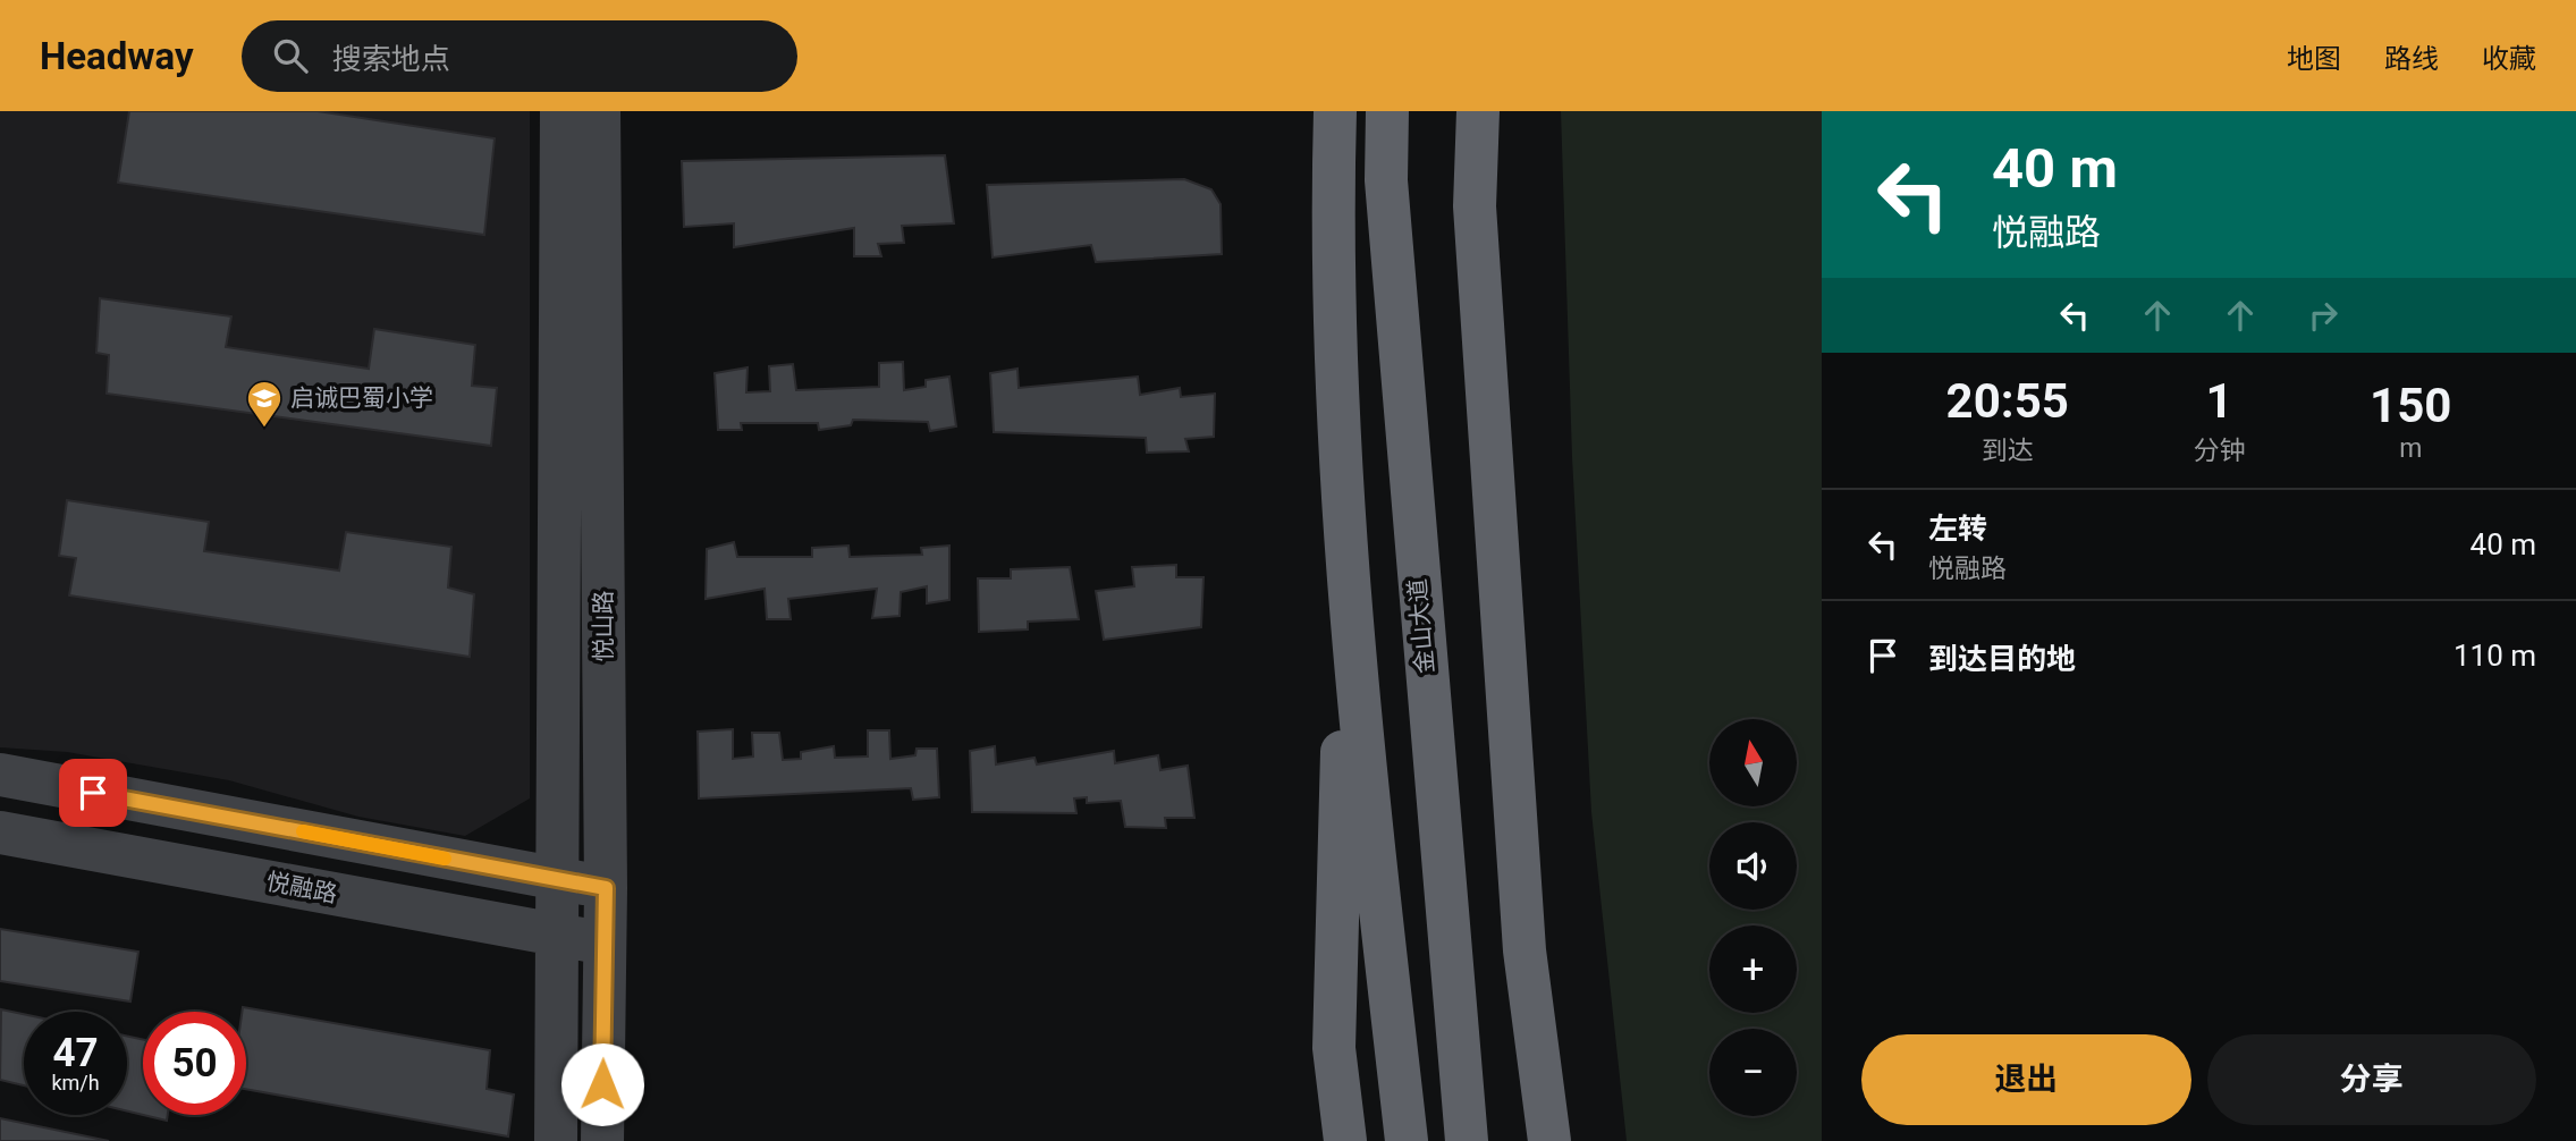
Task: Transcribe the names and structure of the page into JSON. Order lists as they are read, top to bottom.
{
  "streets": {
    "highway": ["金山大道"],
    "main road": ["悦山路", "悦融路"]
  },
  "crossings": [
    ["悦山路", "悦融路"]
  ],
  "places": {
    "school or university": ["启诚巴蜀小学"]
  },
  "north": "top",
  "page": {
    "header": "Headway",
    "search": "搜索地点",
    "nav": ["地图", "路线", "收藏"],
    "turn": ["40 m", "悦融路"],
    "eta": [
      "20:55",
      "到达",
      "1",
      "分钟",
      "150",
      "m"
    ],
    "list": [
      {
        "name": "左转",
        "note": "悦融路",
        "value": "40 m"
      },
      {
        "name": "到达目的地",
        "value": "110 m"
      }
    ],
    "map_buttons": ["+", "−"],
    "speed": "47 km/h",
    "limit": "50",
    "buttons": ["退出", "分享"]
  }
}
